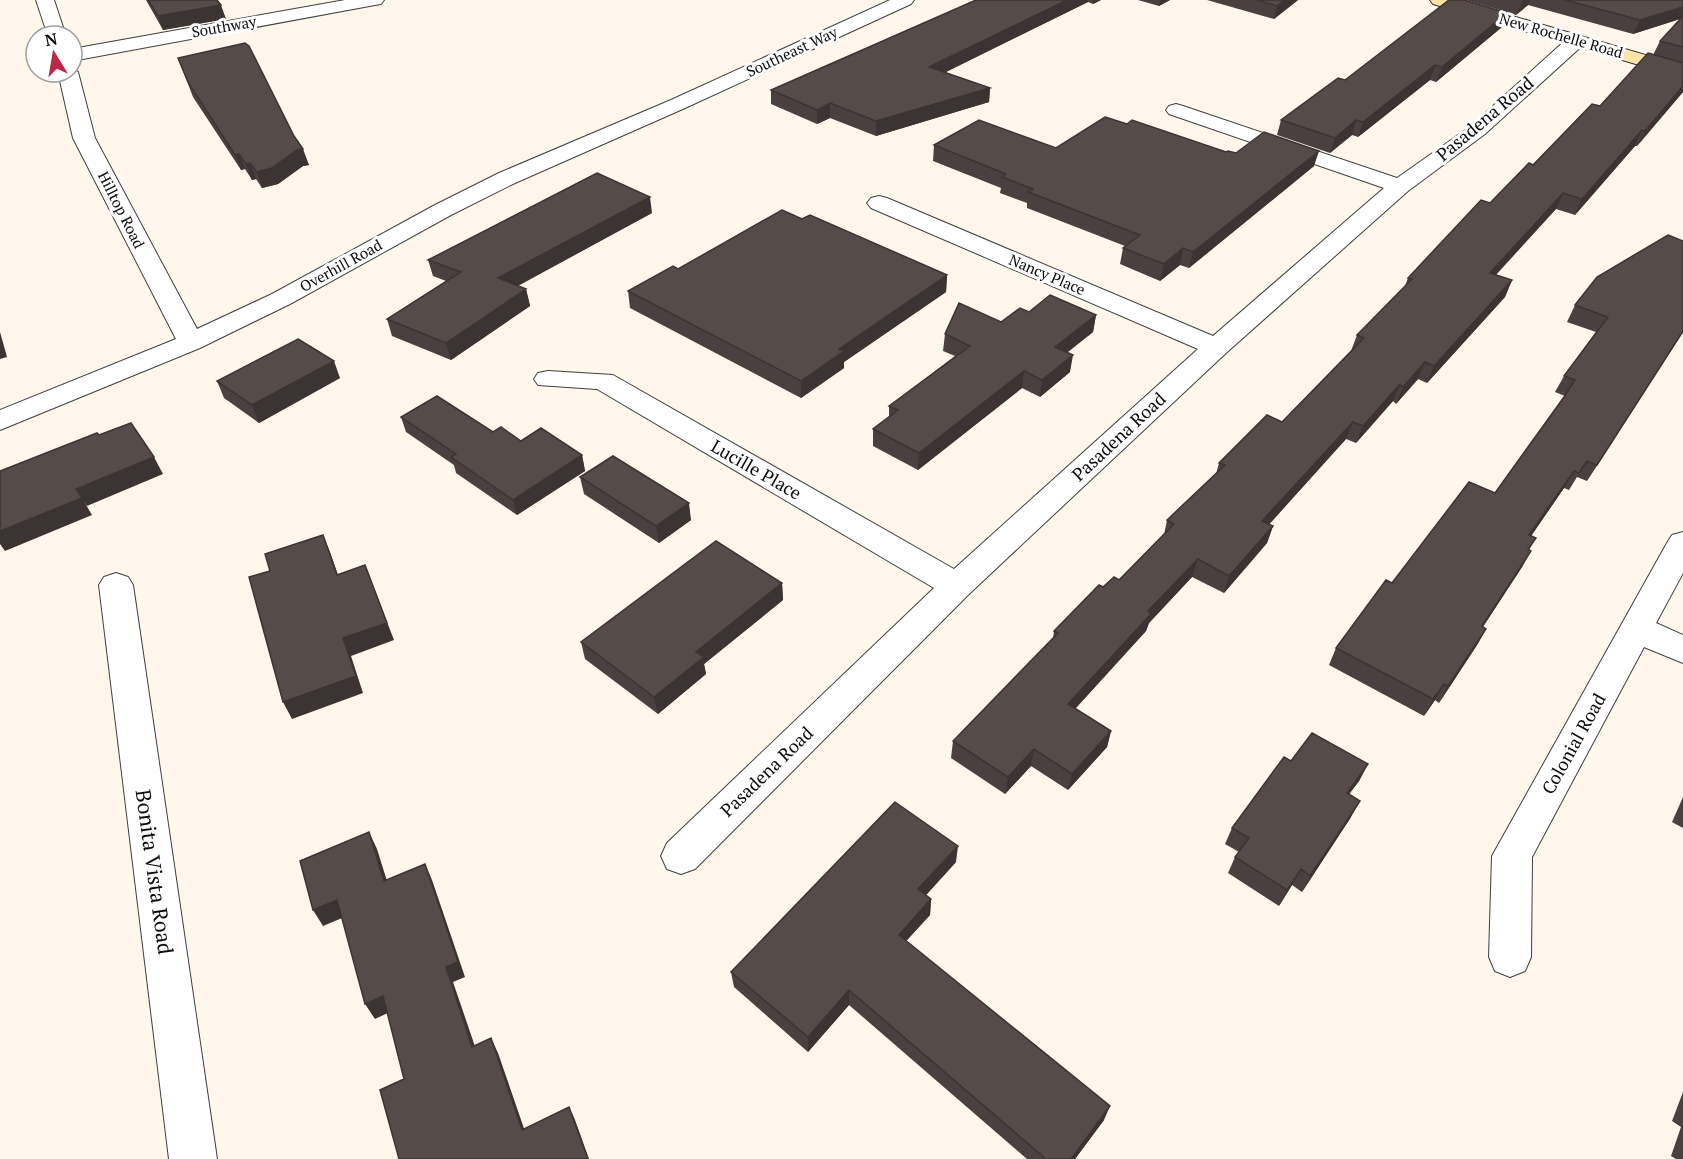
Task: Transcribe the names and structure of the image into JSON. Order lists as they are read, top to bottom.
{
  "streets": {
    "main road": ["New Rochelle Road"],
    "street": [
      "Southway",
      "Southeast Way",
      "Pasadena Road",
      "Hilltop Road",
      "Overhill Road",
      "Nancy Place",
      "Lucille Place",
      "Colonial Road",
      "Bonita Vista Road"
    ]
  },
  "crossings": [
    ["New Rochelle Road", "Pasadena Road"],
    ["Southeast Way", "Overhill Road"],
    ["Pasadena Road", "Nancy Place"],
    ["Pasadena Road", "Lucille Place"],
    ["Hilltop Road", "Overhill Road"]
  ],
  "north": "top"
}
